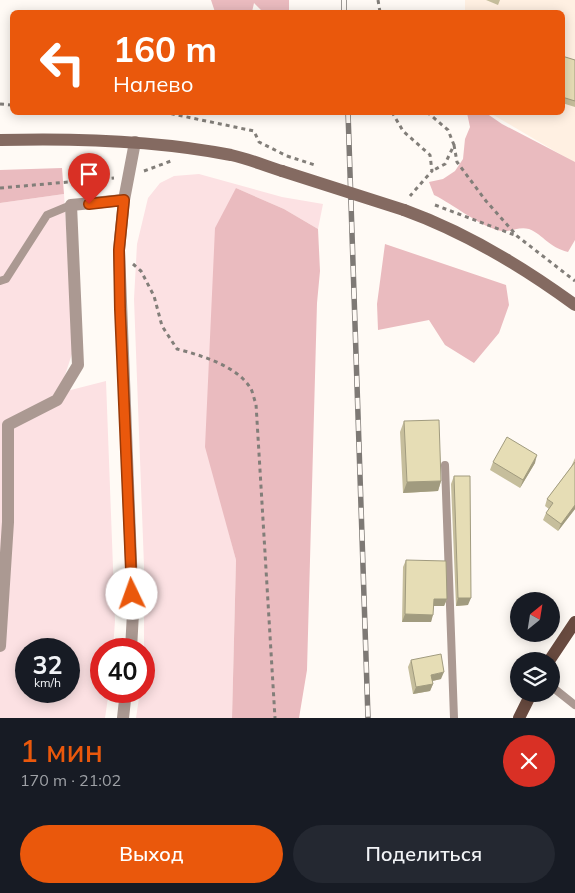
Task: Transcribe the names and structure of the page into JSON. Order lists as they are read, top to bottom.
{
  "north": "top right",
  "page": {
    "turn": ["160 m", "Налево"],
    "speed": "32 km/h",
    "limit": "40",
    "heading": ["1 мин", "170 m · 21:02"],
    "buttons": ["Выход", "Поделиться"]
  }
}
